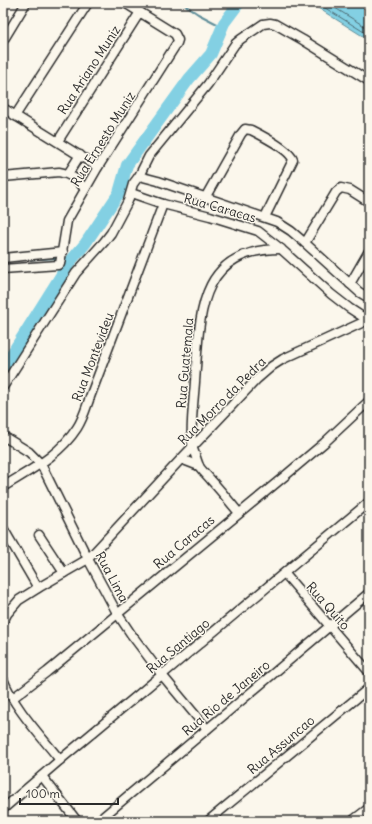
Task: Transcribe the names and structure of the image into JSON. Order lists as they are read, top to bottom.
{
  "streets": {
    "street": [
      "Rua Ariano Muniz",
      "Rua Ernesto Muniz",
      "Rua Caracas",
      "Rua Montevideu",
      "Rua Guatemala",
      "Rua Morro da Pedra",
      "Rua Lima",
      "Rua Quito",
      "Rua Santiago",
      "Rua Rio de Janeiro",
      "Rua Assuncao"
    ]
  },
  "crossings": [
    ["Rua Ariano Muniz", "Rua Ernesto Muniz"],
    ["Rua Caracas", "Rua Montevideu"],
    ["Rua Caracas", "Rua Guatemala"],
    ["Rua Caracas", "Rua Morro da Pedra"],
    ["Rua Caracas", "Rua Lima"],
    ["Rua Montevideu", "Rua Lima"],
    ["Rua Guatemala", "Rua Morro da Pedra"],
    ["Rua Morro da Pedra", "Rua Lima"],
    ["Rua Lima", "Rua Santiago"],
    ["Rua Lima", "Rua Rio de Janeiro"],
    ["Rua Quito", "Rua Santiago"],
    ["Rua Quito", "Rua Rio de Janeiro"]
  ],
  "scale_bar": "100 m"
}
